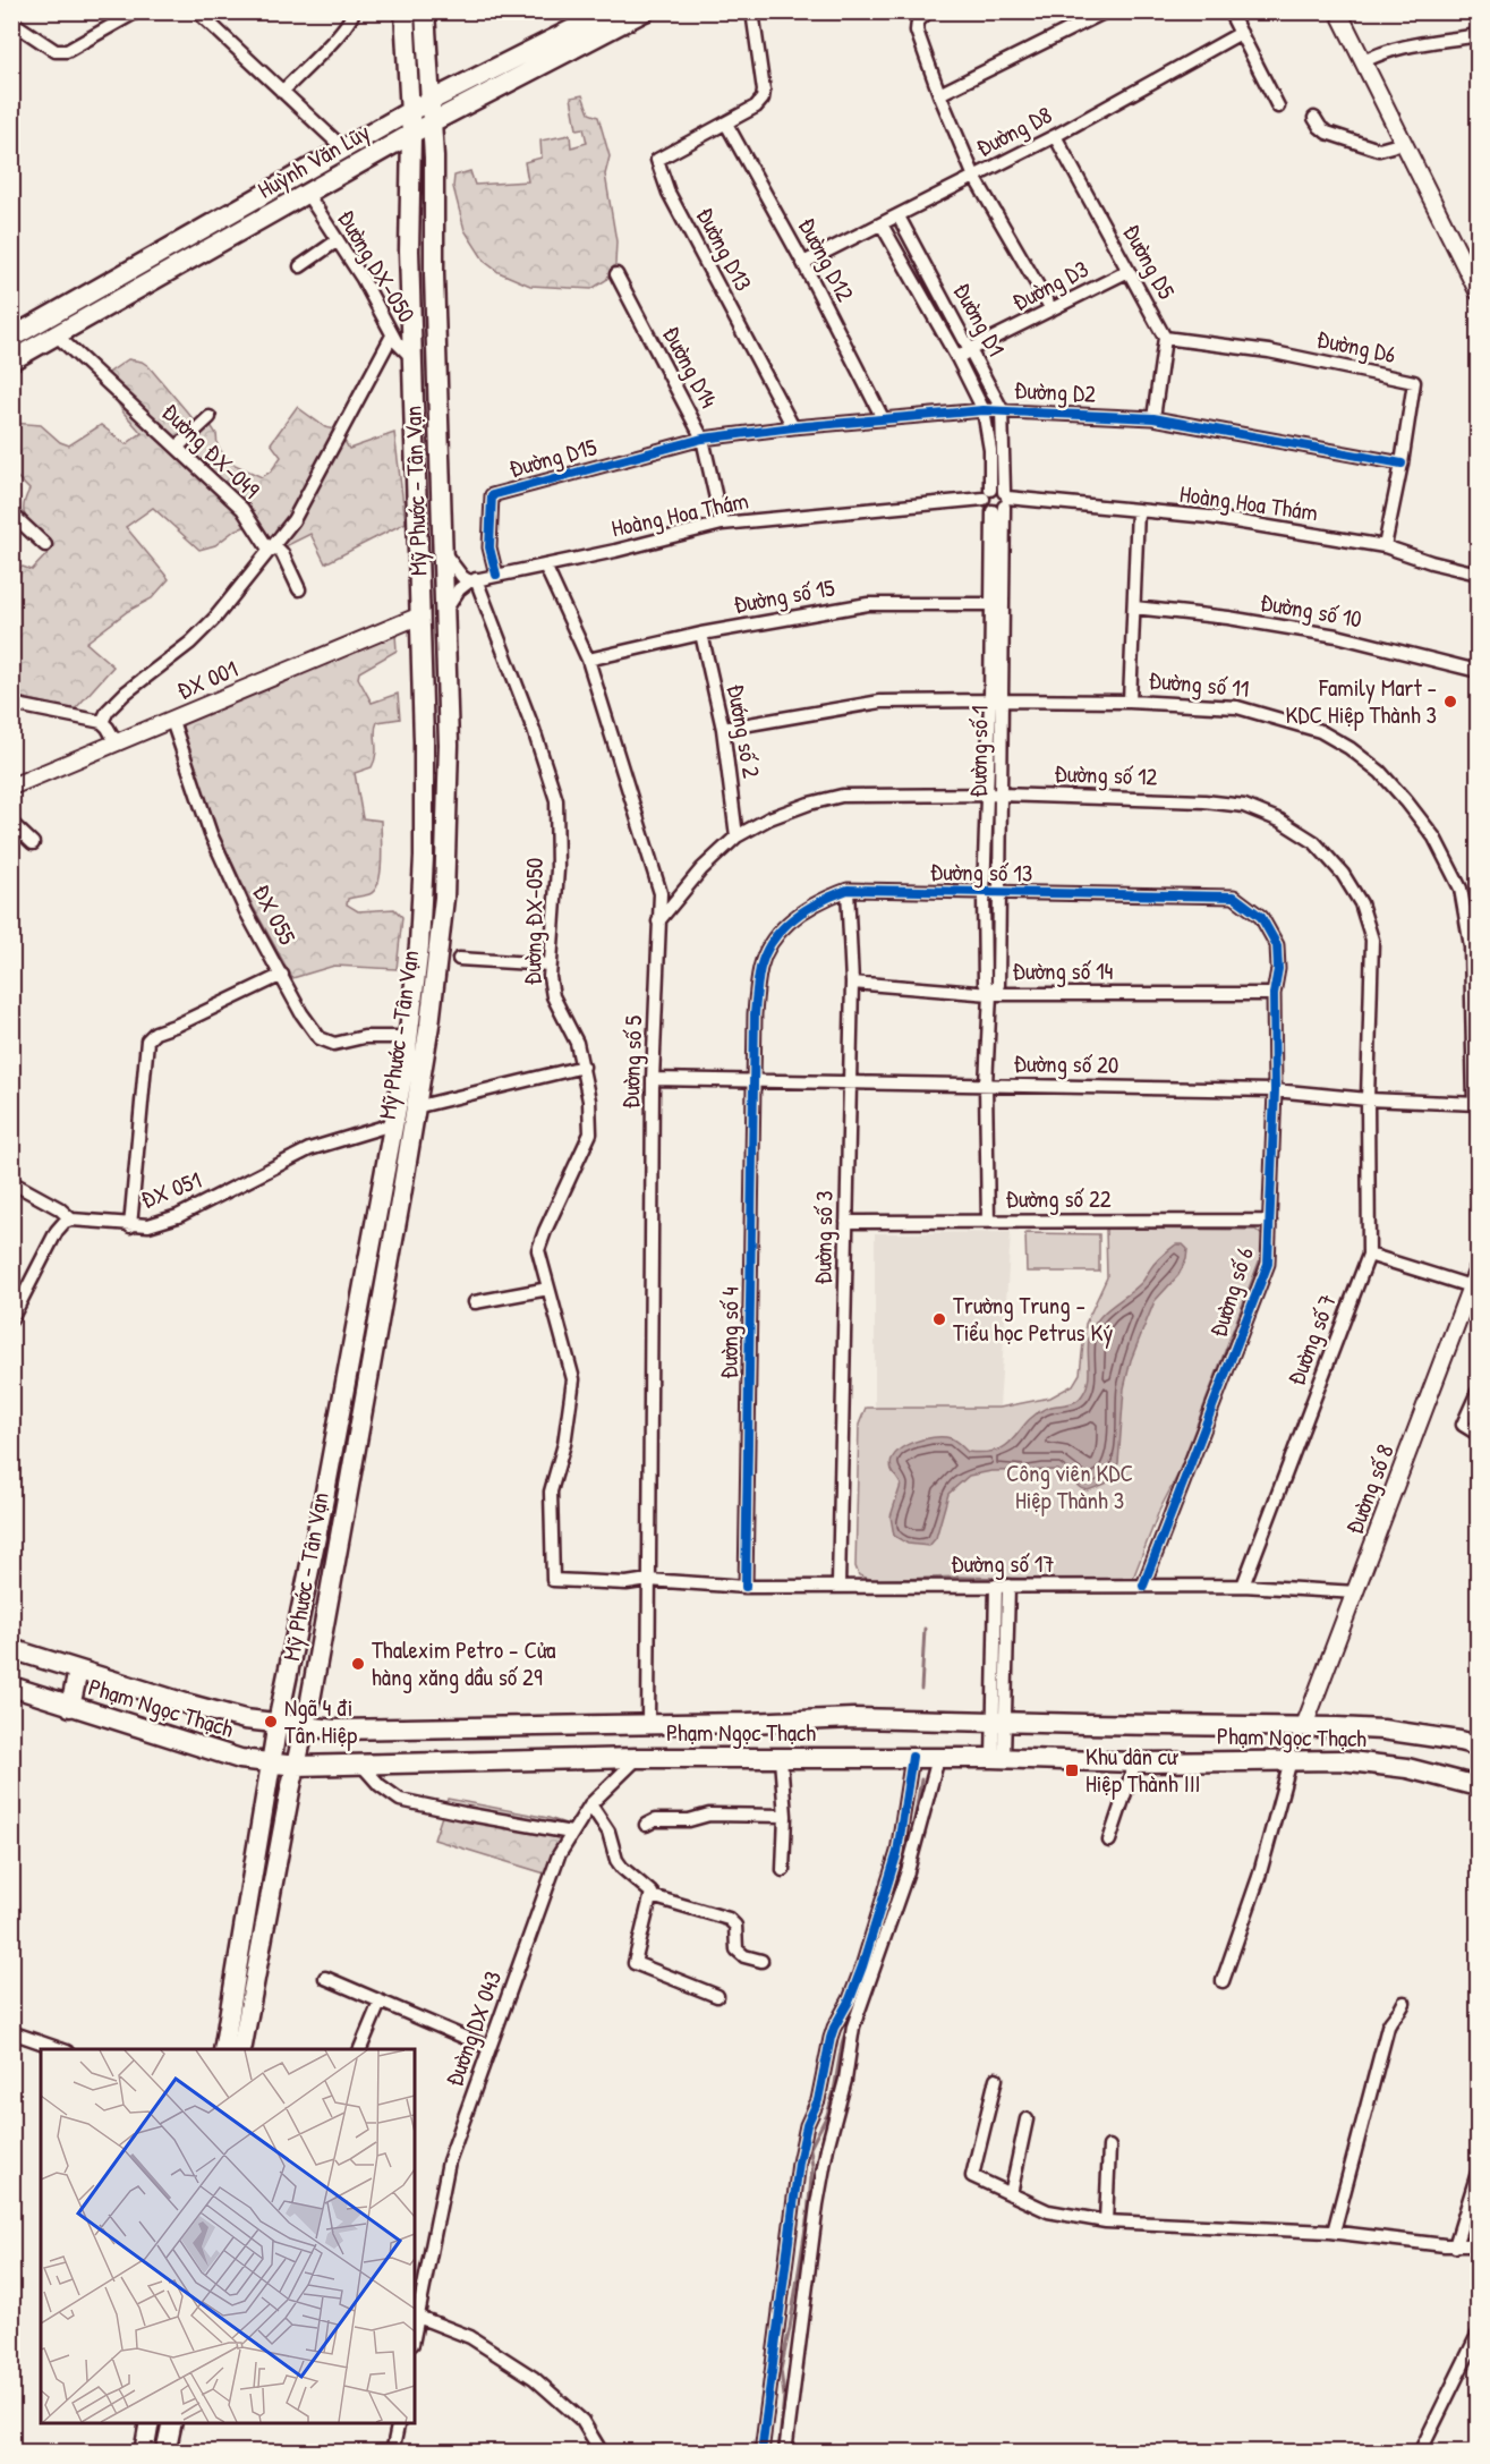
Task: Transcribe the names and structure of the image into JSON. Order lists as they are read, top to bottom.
{
  "streets": {
    "main road": ["Huỳnh Văn Lũy", "Mỹ Phước - Tân Vạn", "Phạm Ngọc Thạch"],
    "street": [
      "Đường D8",
      "Đường D13",
      "Đường D12",
      "Đường D5",
      "Đường DX-050",
      "Đường D3",
      "Đường D1",
      "Đường D6",
      "Đường D14",
      "Đường D2",
      "Đường ĐX-049",
      "Đường D15",
      "Hoàng Hoa Thám",
      "Đường số 15",
      "Đường số 10",
      "ĐX 001",
      "Đường số 11",
      "Đướng số 2",
      "Đường số 1",
      "Đường số 12",
      "Đường số 13",
      "ĐX 055",
      "Đường ĐX-050",
      "Đường số 14",
      "Đường số 5",
      "Đường số 20",
      "ĐX 051",
      "Đường số 22",
      "Đường số 3",
      "Đường số 6",
      "Đường số 4",
      "Đường số 7",
      "Đường số 8",
      "Đường số 17",
      "Đường DX 043"
    ]
  },
  "crossings": [
    ["Đường D8", "Đường D12"],
    ["Đường D8", "Đường D5"],
    ["Đường D8", "Đường D1"],
    ["Huỳnh Văn Lũy", "Đường DX-050"],
    ["Huỳnh Văn Lũy", "Đường ĐX-049"],
    ["Huỳnh Văn Lũy", "Mỹ Phước - Tân Vạn"],
    ["Đường D13", "Đường D12"],
    ["Đường D13", "Đường D2"],
    ["Đường D12", "Đường D2"],
    ["Đường D5", "Đường D3"],
    ["Đường D5", "Đường D6"],
    ["Đường D5", "Đường D2"],
    ["Đường DX-050", "Mỹ Phước - Tân Vạn"],
    ["Đường D3", "Đường D1"],
    ["Đường D1", "Đường D2"],
    ["Đường D1", "Hoàng Hoa Thám"],
    ["Đường D1", "Đường số 1"],
    ["Đường D6", "Đường D2"],
    ["Đường D6", "Hoàng Hoa Thám"],
    ["Đường D14", "Đường D2"],
    ["Đường D14", "Đường D15"],
    ["Đường D14", "Hoàng Hoa Thám"],
    ["Đường D2", "Đường D15"],
    ["Đường D15", "Hoàng Hoa Thám"],
    ["Mỹ Phước - Tân Vạn", "ĐX 001"],
    ["Mỹ Phước - Tân Vạn", "ĐX 055"],
    ["Mỹ Phước - Tân Vạn", "ĐX 051"],
    ["Mỹ Phước - Tân Vạn", "Phạm Ngọc Thạch"],
    ["Hoàng Hoa Thám", "Đường số 1"],
    ["Hoàng Hoa Thám", "Đường ĐX-050"],
    ["Hoàng Hoa Thám", "Đường số 5"],
    ["Đường số 15", "Đướng số 2"],
    ["Đường số 15", "Đường số 1"],
    ["Đường số 15", "Đường số 5"],
    ["ĐX 001", "ĐX 055"],
    ["Đường số 11", "Đướng số 2"],
    ["Đường số 11", "Đường số 1"],
    ["Đường số 11", "Đường số 20"],
    ["Đướng số 2", "Đường số 12"],
    ["Đường số 1", "Đường số 12"],
    ["Đường số 1", "Đường số 13"],
    ["Đường số 1", "Đường số 14"],
    ["Đường số 1", "Đường số 20"],
    ["Đường số 1", "Đường số 22"],
    ["Đường số 12", "Đường số 5"],
    ["Đường số 12", "Đường số 20"],
    ["Đường số 12", "Đường số 7"],
    ["Đường số 13", "Đường số 14"],
    ["Đường số 13", "Đường số 20"],
    ["Đường số 13", "Đường số 3"],
    ["Đường số 13", "Đường số 6"],
    ["Đường số 13", "Đường số 4"],
    ["Đường ĐX-050", "Đường số 17"],
    ["Đường số 14", "Đường số 3"],
    ["Đường số 14", "Đường số 6"],
    ["Đường số 5", "Đường số 20"],
    ["Đường số 5", "Đường số 17"],
    ["Đường số 5", "Phạm Ngọc Thạch"],
    ["Đường số 20", "Đường số 3"],
    ["Đường số 20", "Đường số 6"],
    ["Đường số 20", "Đường số 4"],
    ["Đường số 20", "Đường số 7"],
    ["Đường số 22", "Đường số 3"],
    ["Đường số 22", "Đường số 6"],
    ["Đường số 3", "Đường số 17"],
    ["Đường số 6", "Đường số 17"],
    ["Đường số 4", "Đường số 17"],
    ["Đường số 7", "Đường số 17"],
    ["Đường số 8", "Đường số 17"],
    ["Đường số 8", "Phạm Ngọc Thạch"],
    ["Phạm Ngọc Thạch", "Đường DX 043"]
  ],
  "parks": ["Công viên KDC Hiệp Thành 3"],
  "places": {
    "other": [
      "Family Mart - KDC Hiệp Thành 3",
      "Trường Trung - Tiểu học Petrus Ký",
      "Thalexim Petro - Cửa hàng xăng dầu số 29",
      "Ngã 4 đi Tân Hiệp"
    ],
    "transit": ["Khu dân cư Hiệp Thành III"]
  }
}
